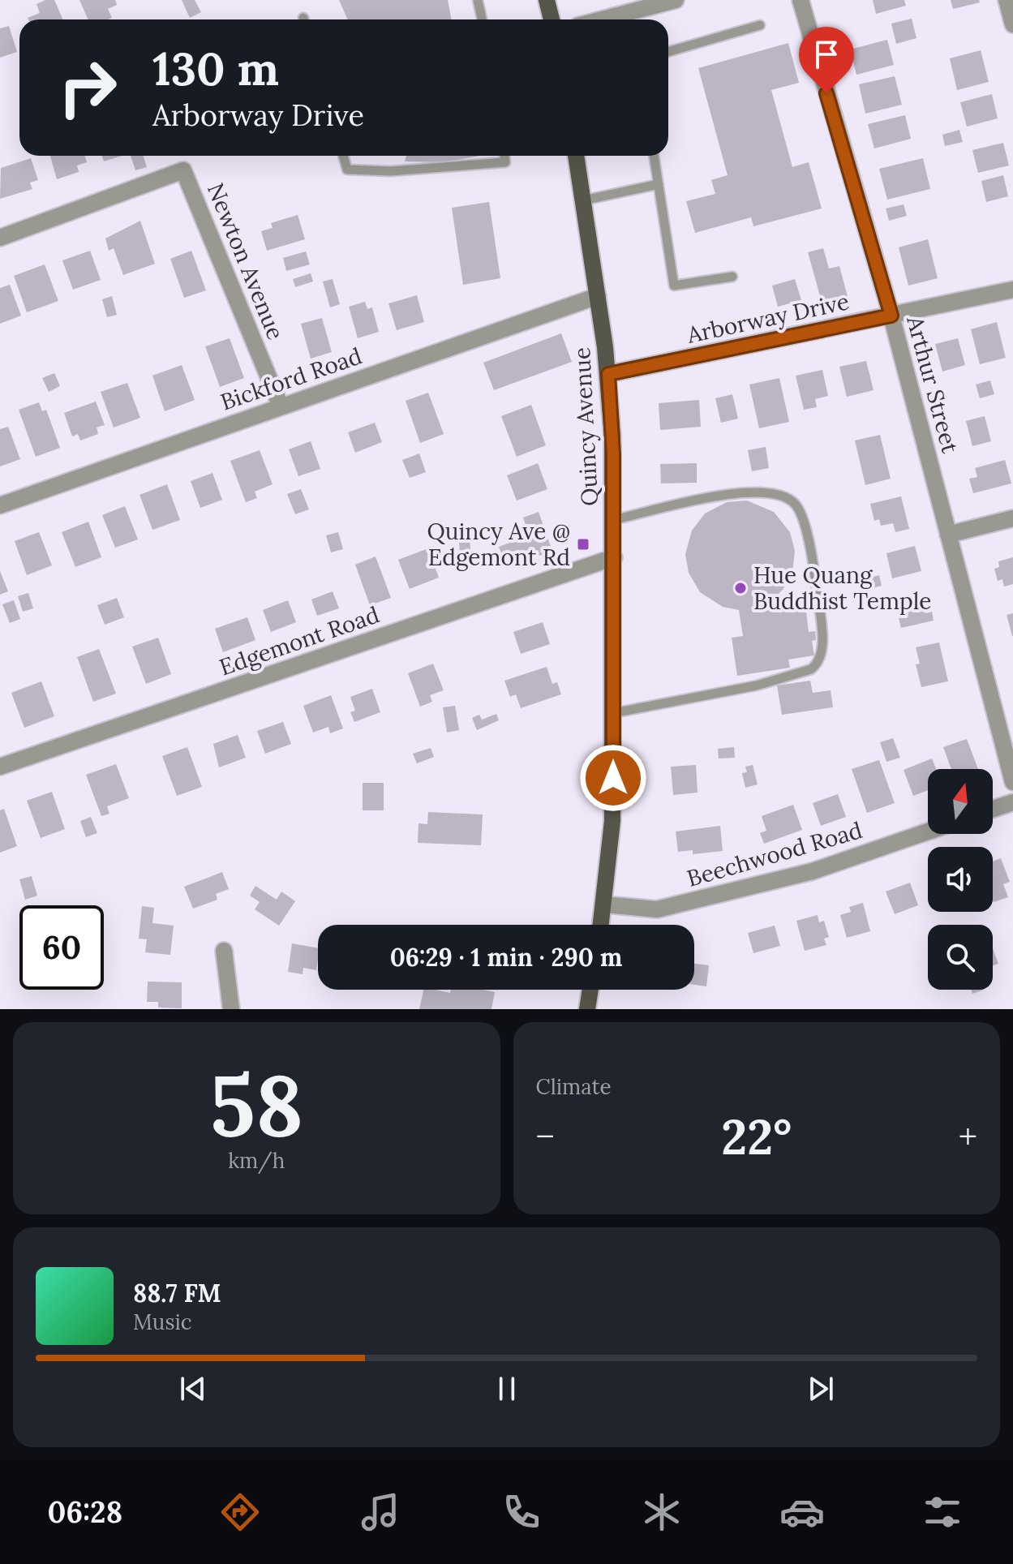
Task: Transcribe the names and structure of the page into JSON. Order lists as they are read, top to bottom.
{
  "streets": {
    "main road": ["Quincy Avenue"],
    "street": [
      "Newton Avenue",
      "Arborway Drive",
      "Bickford Road",
      "Arthur Street",
      "Edgemont Road",
      "Beechwood Road"
    ]
  },
  "crossings": [
    ["Newton Avenue", "Bickford Road"],
    ["Arborway Drive", "Arthur Street"],
    ["Arborway Drive", "Quincy Avenue"],
    ["Bickford Road", "Quincy Avenue"],
    ["Quincy Avenue", "Edgemont Road"],
    ["Quincy Avenue", "Beechwood Road"]
  ],
  "places": {
    "transit": ["Quincy Ave @ Edgemont Rd"],
    "other": ["Hue Quang Buddhist Temple"]
  },
  "north": "top",
  "page": {
    "turn": ["130 m", "Arborway Drive"],
    "limit": "60",
    "trip": "06:29 · 1 min · 290 m",
    "tile": [
      ["58", "km/h"],
      "Climate"
    ],
    "heat": ["−", "22°", "+"],
    "song": ["88.7 FM", "Music"],
    "tabs": "06:28"
  }
}
